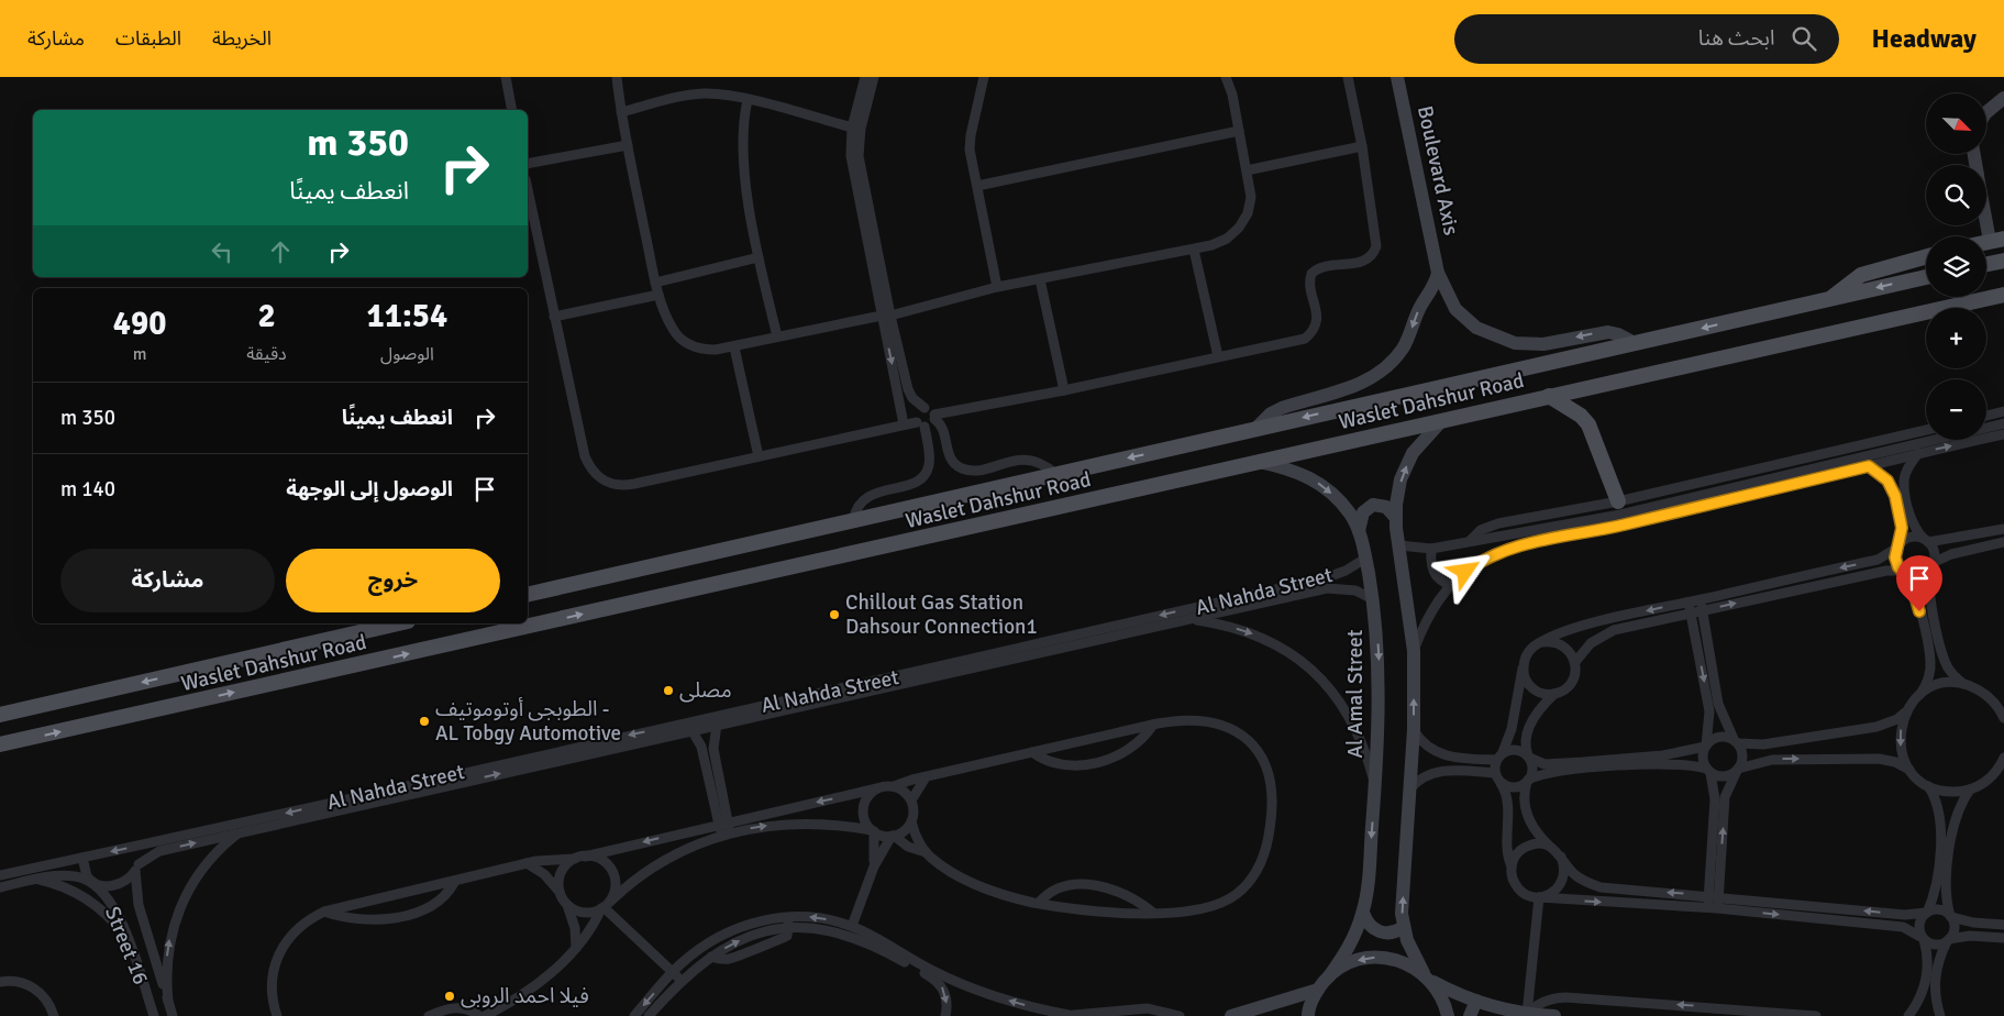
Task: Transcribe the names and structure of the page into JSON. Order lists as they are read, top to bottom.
{
  "streets": {
    "main road": ["Boulevard Axis", "Waslet Dahshur Road", "Al Amal Street"],
    "street": ["Al Nahda Street", "Street 16"]
  },
  "crossings": [
    ["Boulevard Axis", "Waslet Dahshur Road"],
    ["Waslet Dahshur Road", "Al Amal Street"],
    ["Al Nahda Street", "Al Amal Street"],
    ["Al Nahda Street", "Street 16"]
  ],
  "one_way": ["Boulevard Axis"],
  "places": [
    "Chillout Gas Station Dahsour Connection1",
    "مصلى",
    "الطوبجى أوتوموتيف - AL Tobgy Automotive",
    "فيلا احمد الروبى"
  ],
  "north": "bottom right",
  "page": {
    "header": "Headway",
    "search": "ابحث هنا",
    "nav": ["الخريطة", "الطبقات", "مشاركة"],
    "map_buttons": ["+", "−"],
    "turn": ["350 m", "انعطف يمينًا"],
    "eta": [
      "11:54",
      "الوصول",
      "2",
      "دقيقة",
      "490",
      "m"
    ],
    "list": [
      {
        "name": "انعطف يمينًا",
        "value": "350 m"
      },
      {
        "name": "الوصول إلى الوجهة",
        "value": "140 m"
      }
    ],
    "buttons": ["خروج", "مشاركة"]
  }
}
